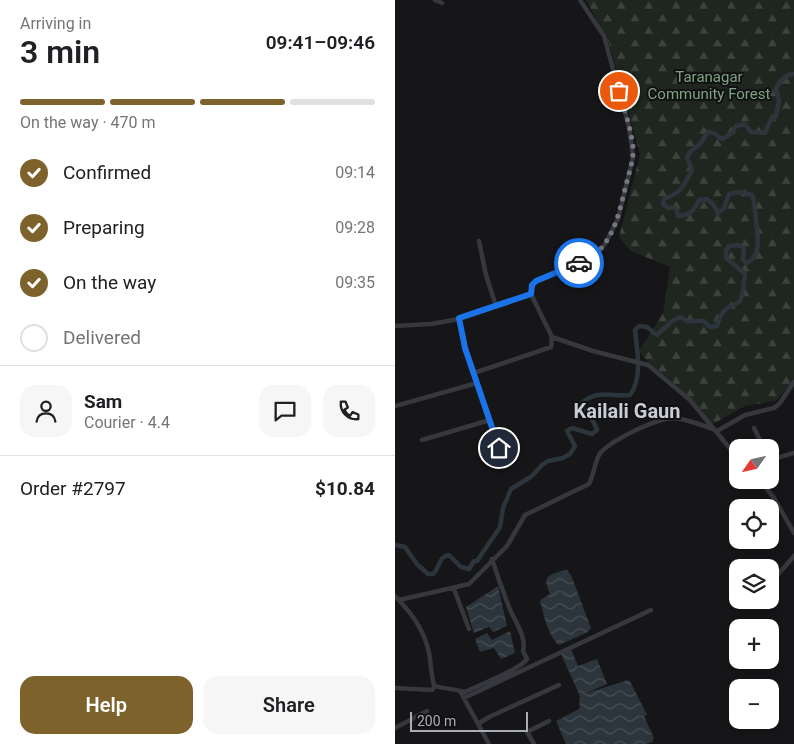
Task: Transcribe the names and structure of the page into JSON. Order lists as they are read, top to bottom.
{
  "districts": ["Kailali Gaun"],
  "parks": ["Taranagar Community Forest"],
  "scale_bar": "200 m",
  "north": "bottom left",
  "page": {
    "heading": ["3 min", "Arriving in", "09:41–09:46"],
    "panel": [
      "Sam",
      "Courier · 4.4",
      "Order #2797",
      "$10.84"
    ],
    "bar": "On the way · 470 m",
    "list": [
      ["Confirmed", "09:14"],
      ["Preparing", "09:28"],
      ["On the way", "09:35"],
      "Delivered"
    ],
    "map_buttons": ["+", "−"],
    "buttons": ["Help", "Share"],
    "scale": "200 m"
  }
}
